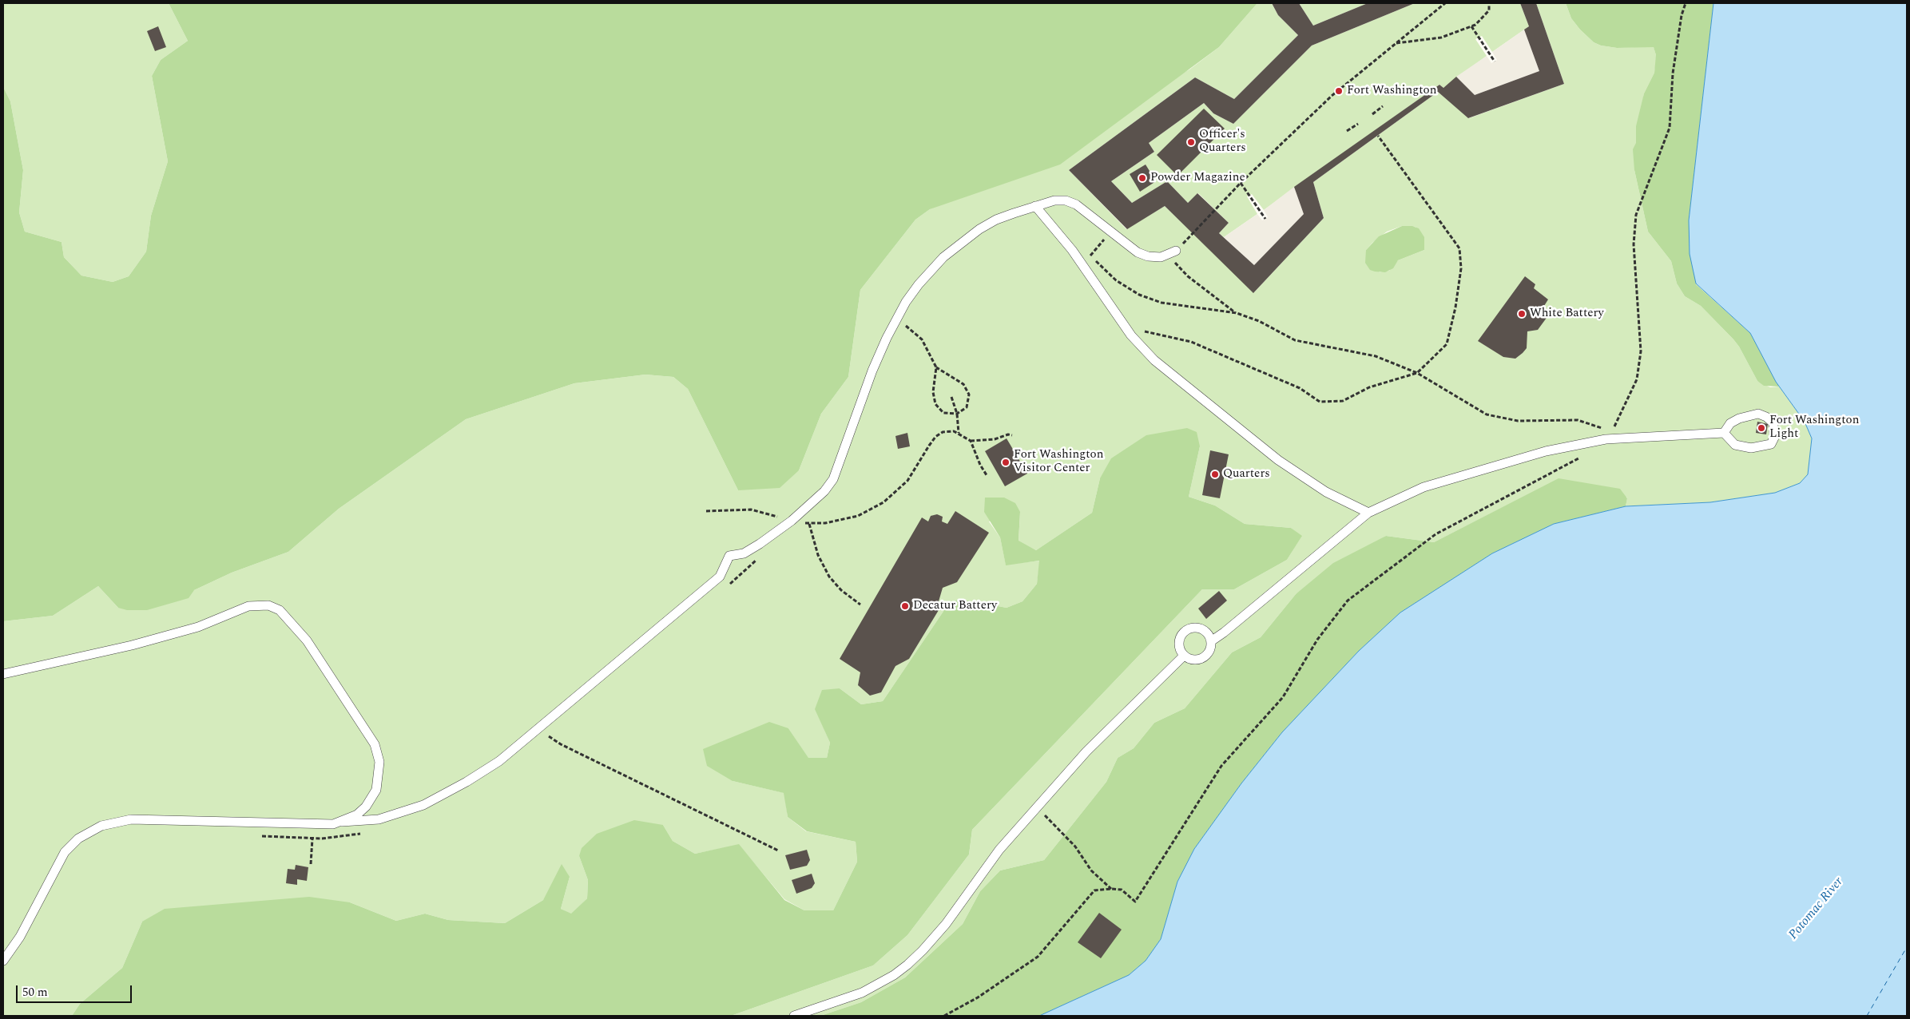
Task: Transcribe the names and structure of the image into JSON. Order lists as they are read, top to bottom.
{
  "water": ["Potomac River"],
  "places": [
    "Fort Washington",
    "Officer's Quarters",
    "Powder Magazine",
    "White Battery",
    "Fort Washington Light",
    "Fort Washington Visitor Center",
    "Quarters",
    "Decatur Battery"
  ],
  "scale_bar": "50 m"
}
